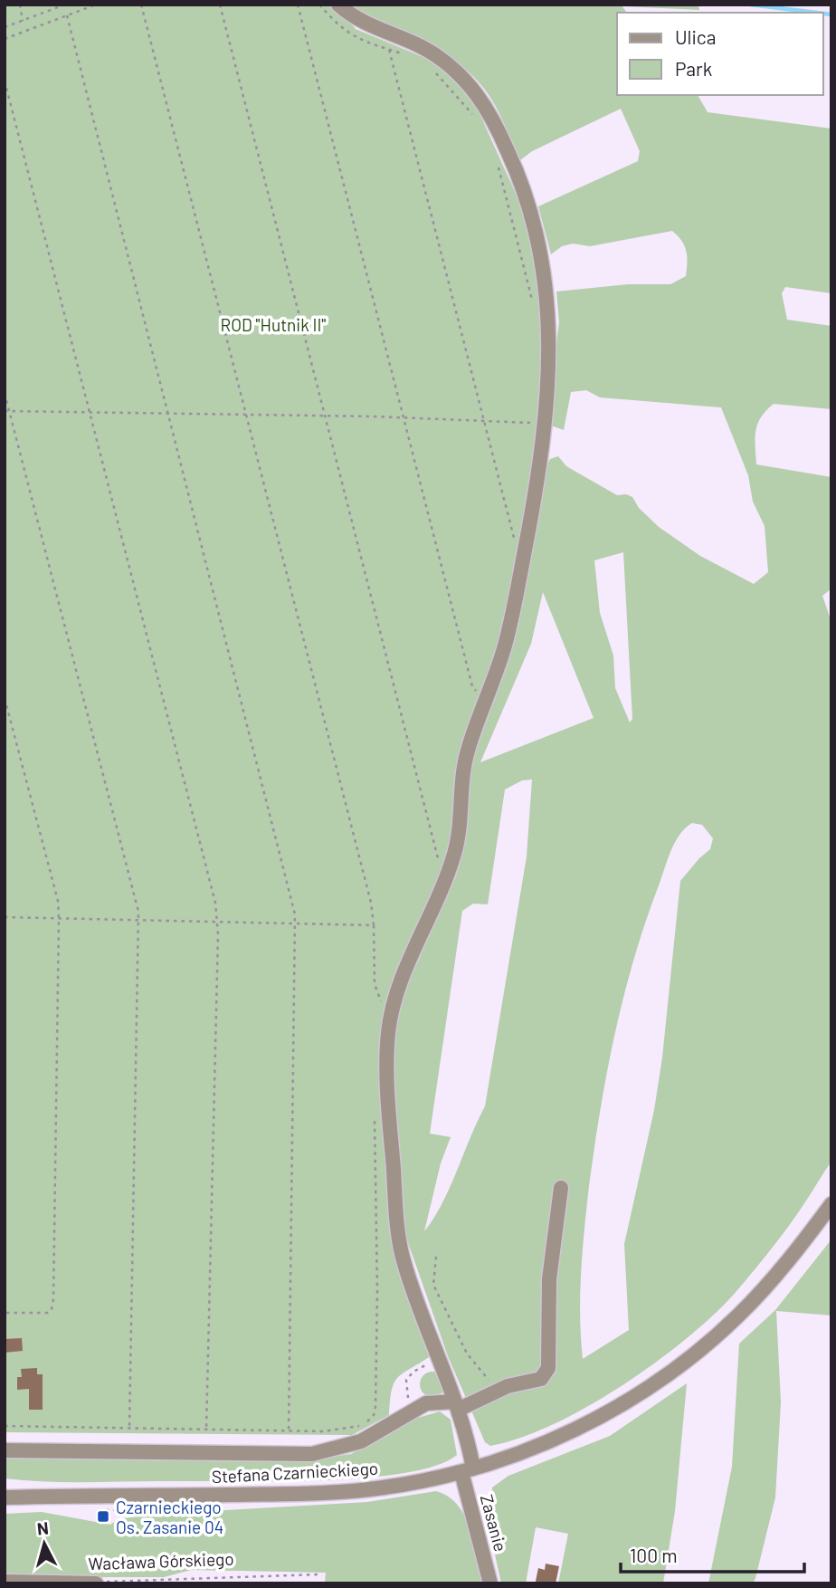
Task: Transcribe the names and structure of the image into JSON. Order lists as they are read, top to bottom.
{
  "streets": {
    "street": ["Stefana Czarnieckiego", "Zasanie", "Wacława Górskiego"]
  },
  "crossings": [
    ["Stefana Czarnieckiego", "Zasanie"]
  ],
  "parks": ["ROD \"Hutnik II\""],
  "places": {
    "transit": ["Czarnieckiego Os. Zasanie 04"]
  },
  "legend": ["Ulica", "Park"],
  "scale_bar": "100 m",
  "north": "top"
}
